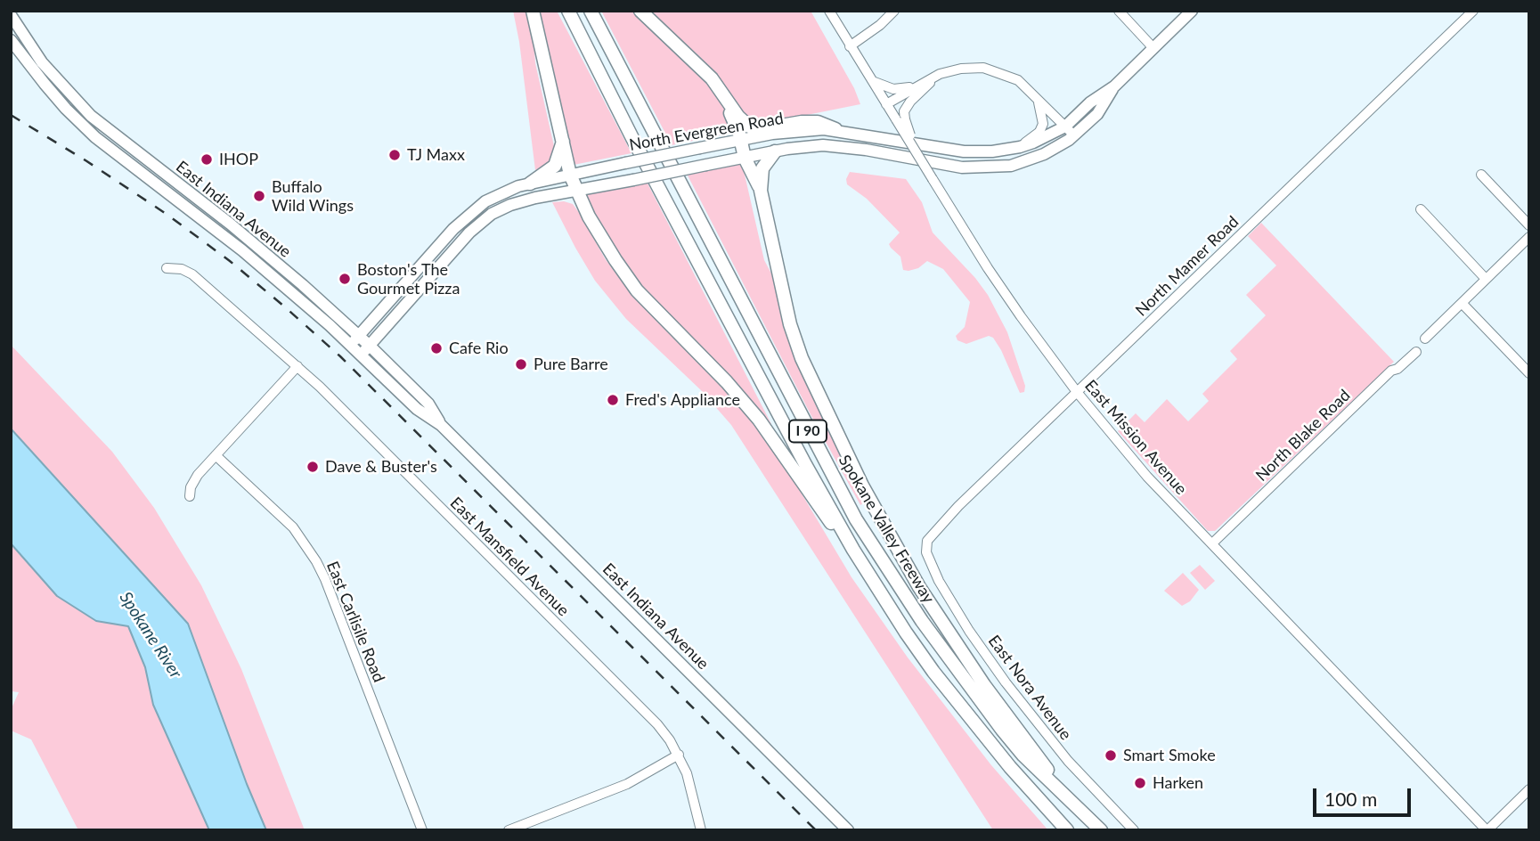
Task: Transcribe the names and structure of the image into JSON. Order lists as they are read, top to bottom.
{
  "streets": {
    "highway": ["I 90", "Spokane Valley Freeway"],
    "main road": ["North Evergreen Road", "East Indiana Avenue"],
    "street": [
      "North Mamer Road",
      "North Blake Road",
      "East Mission Avenue",
      "East Mansfield Avenue",
      "East Carlisile Road",
      "East Nora Avenue"
    ]
  },
  "crossings": [
    ["North Evergreen Road", "East Indiana Avenue"],
    ["North Mamer Road", "East Mission Avenue"],
    ["North Mamer Road", "East Nora Avenue"],
    ["North Blake Road", "East Mission Avenue"]
  ],
  "water": ["Spokane River"],
  "places": [
    "TJ Maxx",
    "IHOP",
    "Buffalo Wild Wings",
    "Boston's The Gourmet Pizza",
    "Cafe Rio",
    "Pure Barre",
    "Fred's Appliance",
    "Dave & Buster's",
    "Smart Smoke",
    "Harken"
  ],
  "scale_bar": "100 m"
}
